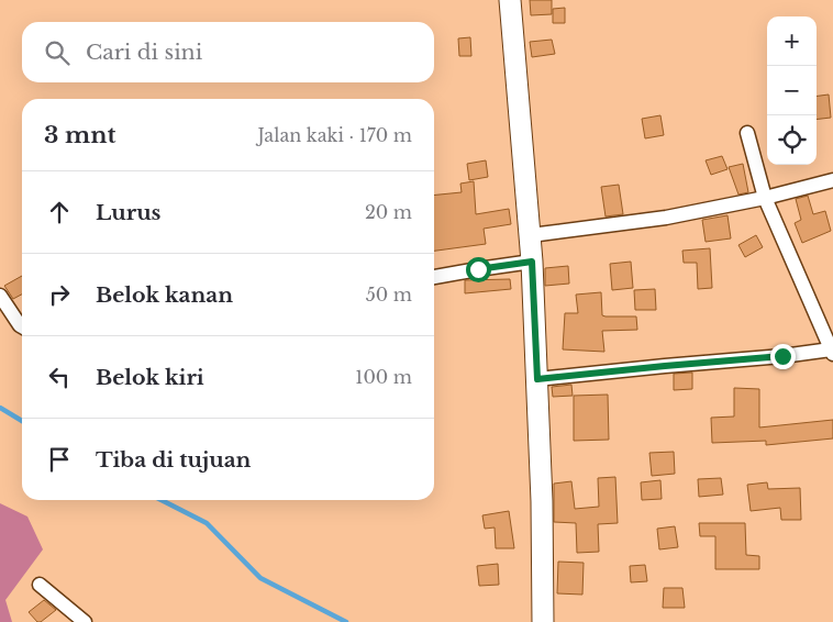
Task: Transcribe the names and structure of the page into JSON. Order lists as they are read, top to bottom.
{
  "page": {
    "map_buttons": ["+", "−"],
    "search": "Cari di sini",
    "heading": ["3 mnt", "Jalan kaki · 170 m"],
    "list": [
      ["Lurus", "20 m"],
      ["Belok kanan", "50 m"],
      ["Belok kiri", "100 m"],
      "Tiba di tujuan"
    ]
  }
}
